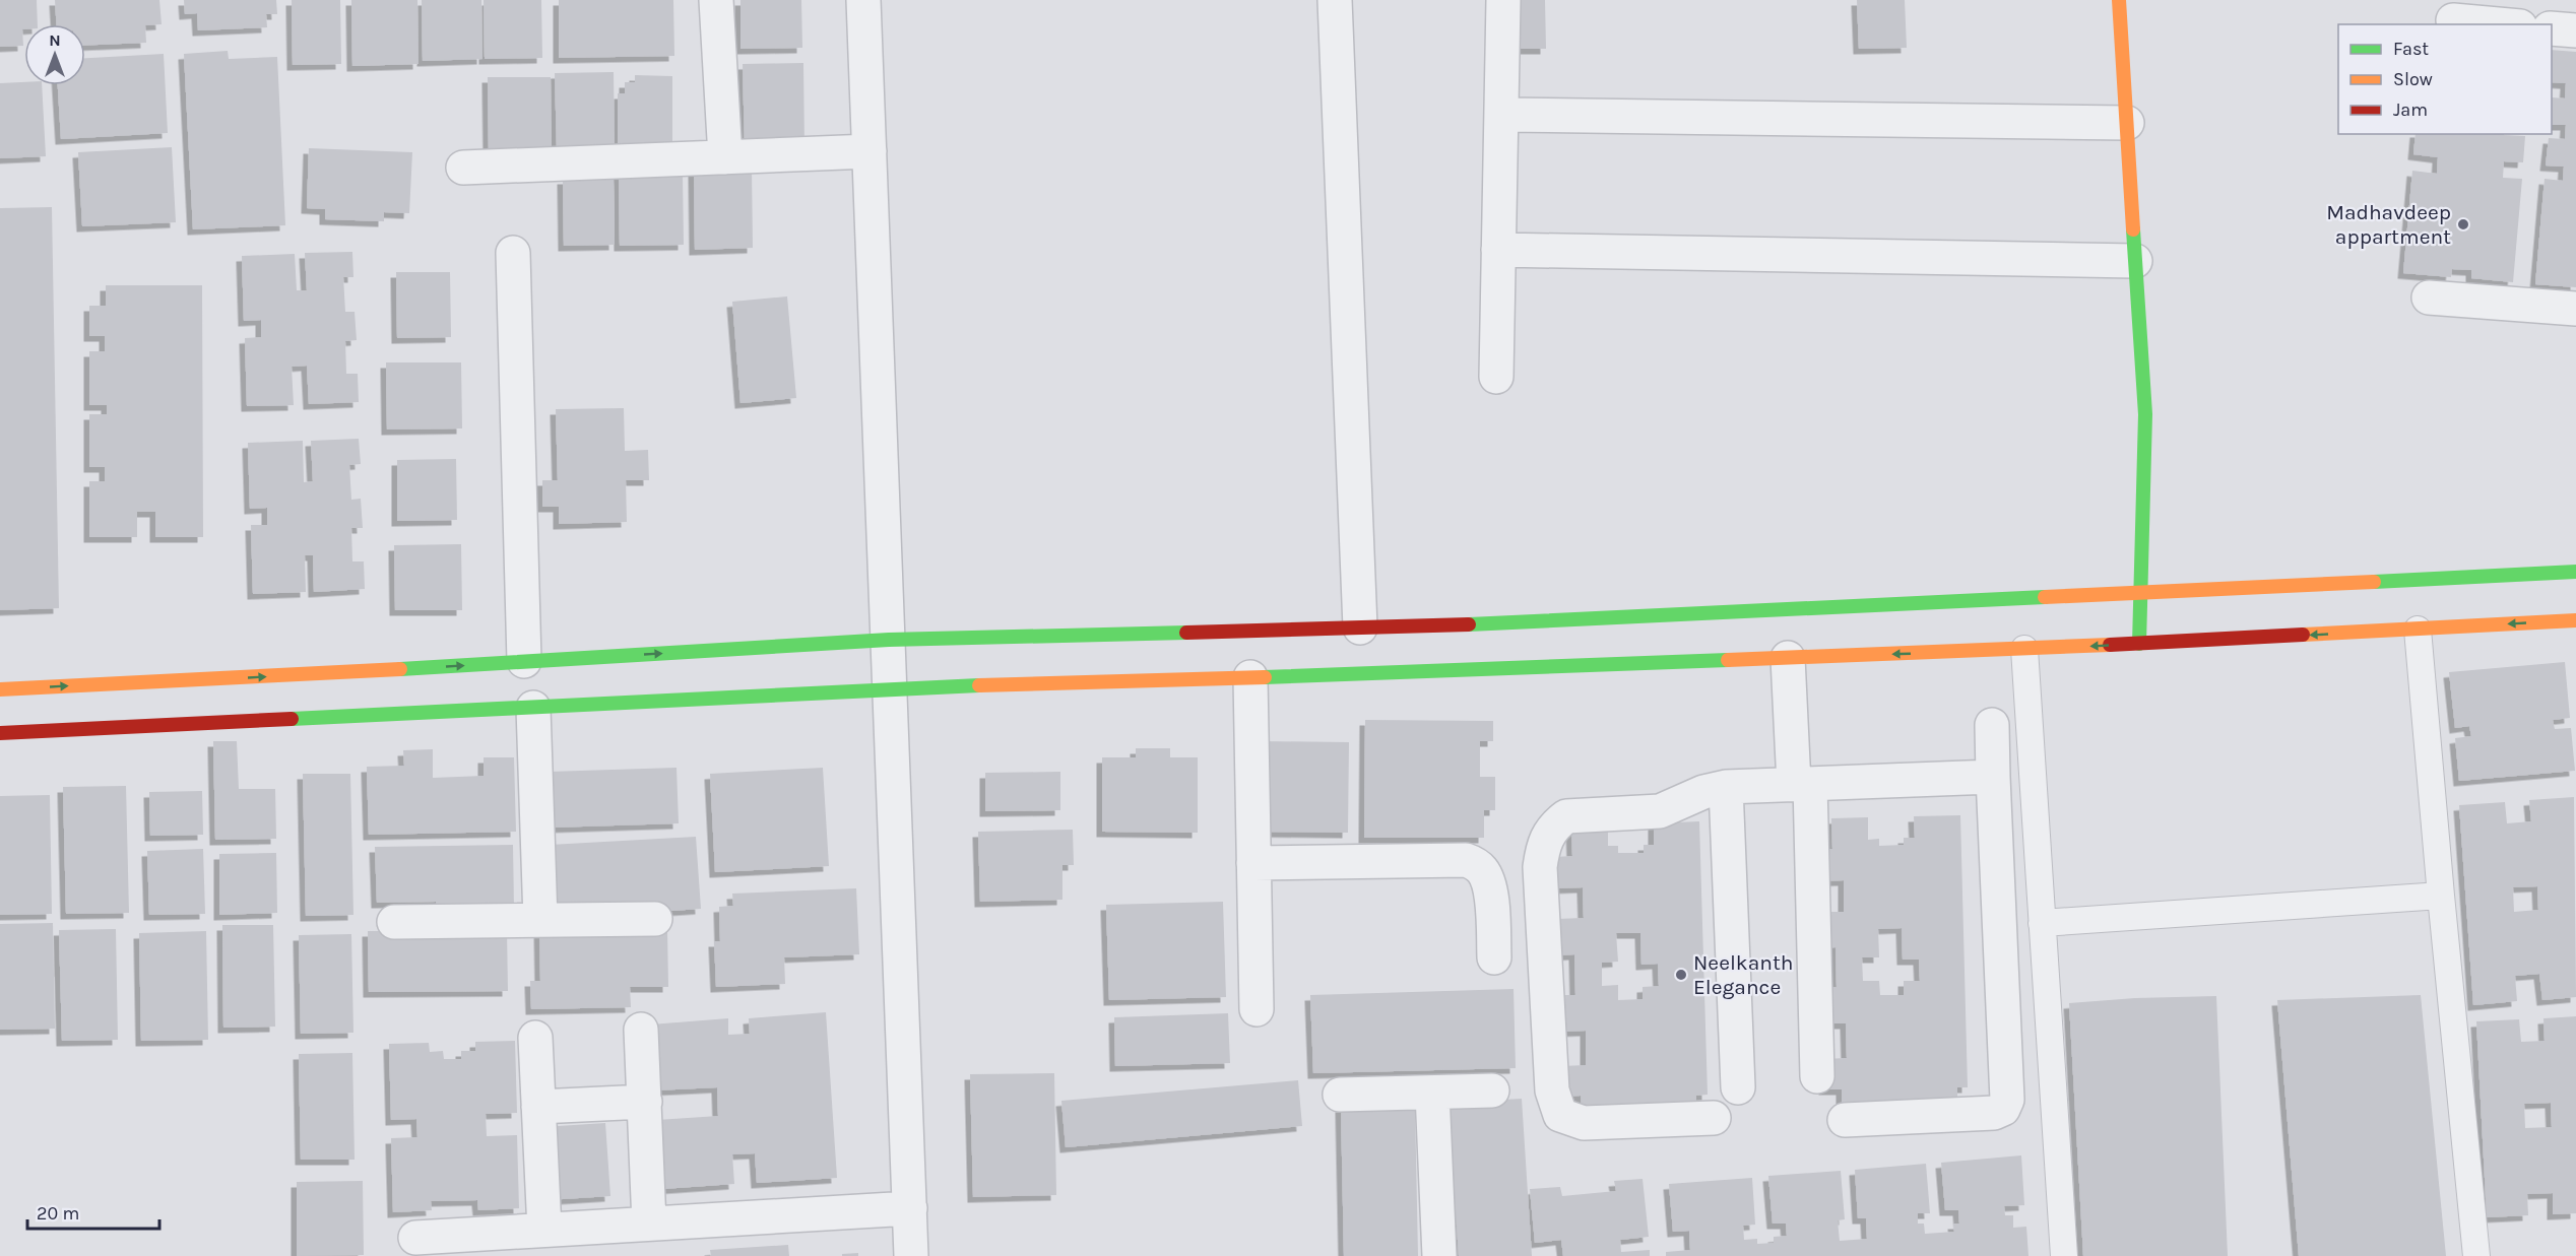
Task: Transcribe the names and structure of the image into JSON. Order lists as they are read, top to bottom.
{
  "places": ["Madhavdeep appartment", "Neelkanth Elegance"],
  "legend": ["Fast", "Slow", "Jam"],
  "scale_bar": "20 m",
  "north": "top"
}
